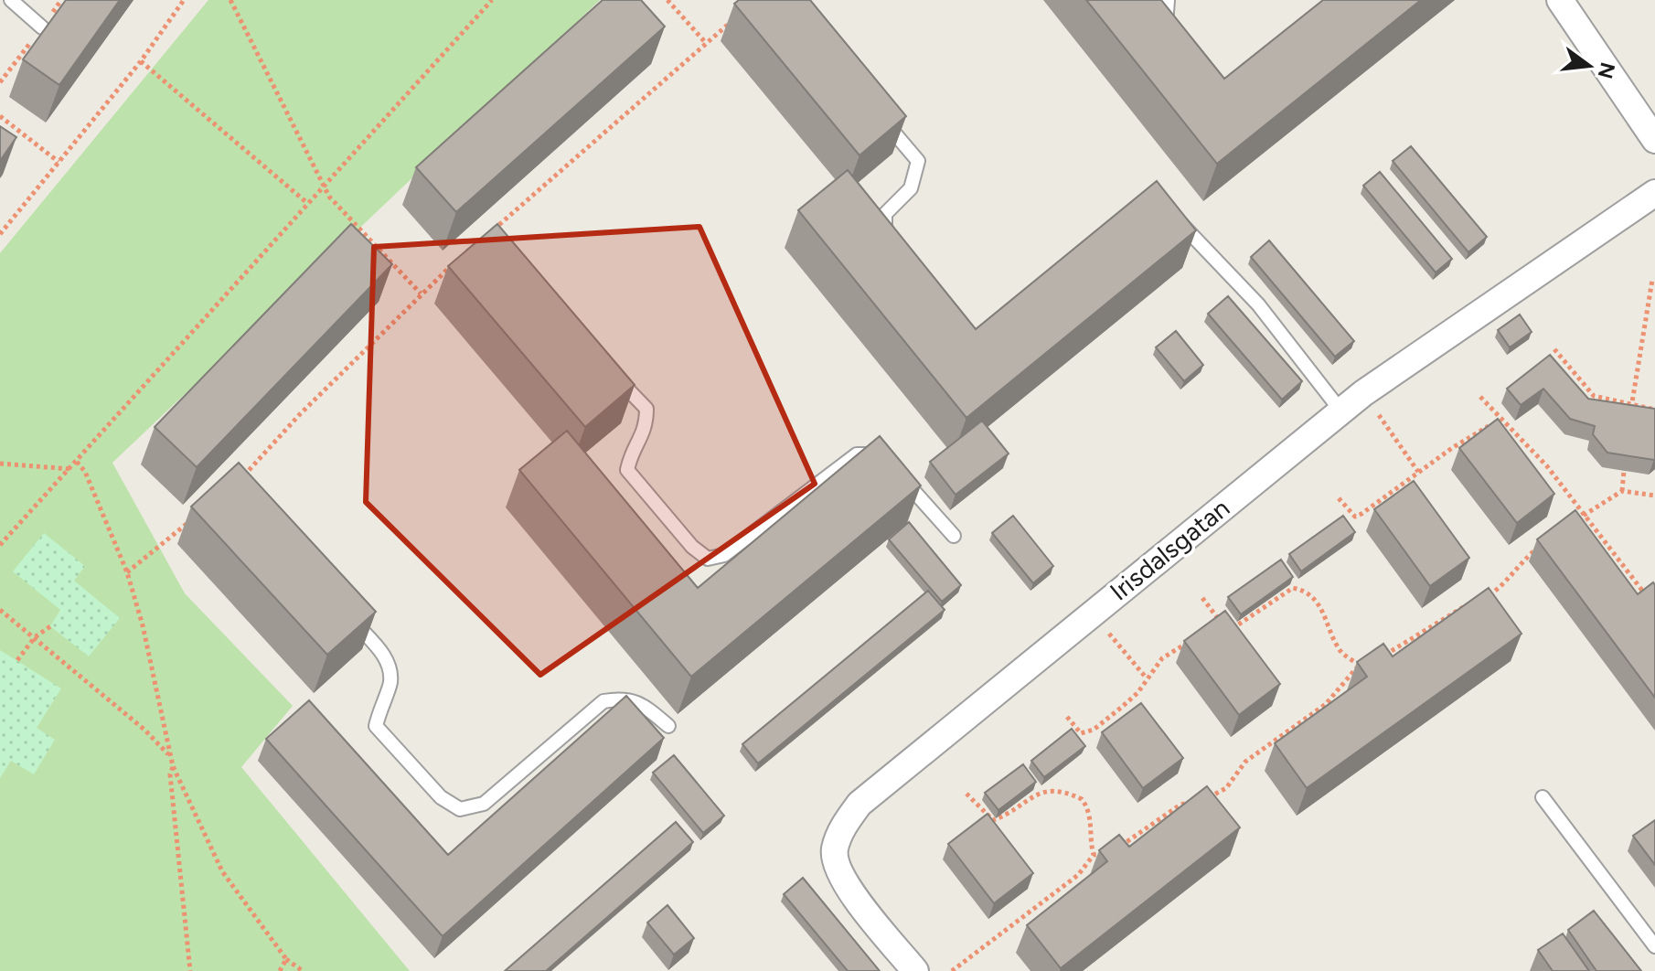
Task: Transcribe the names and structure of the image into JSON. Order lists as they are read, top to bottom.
{
  "streets": {
    "street": ["Irisdalsgatan"]
  },
  "north": "right"
}
